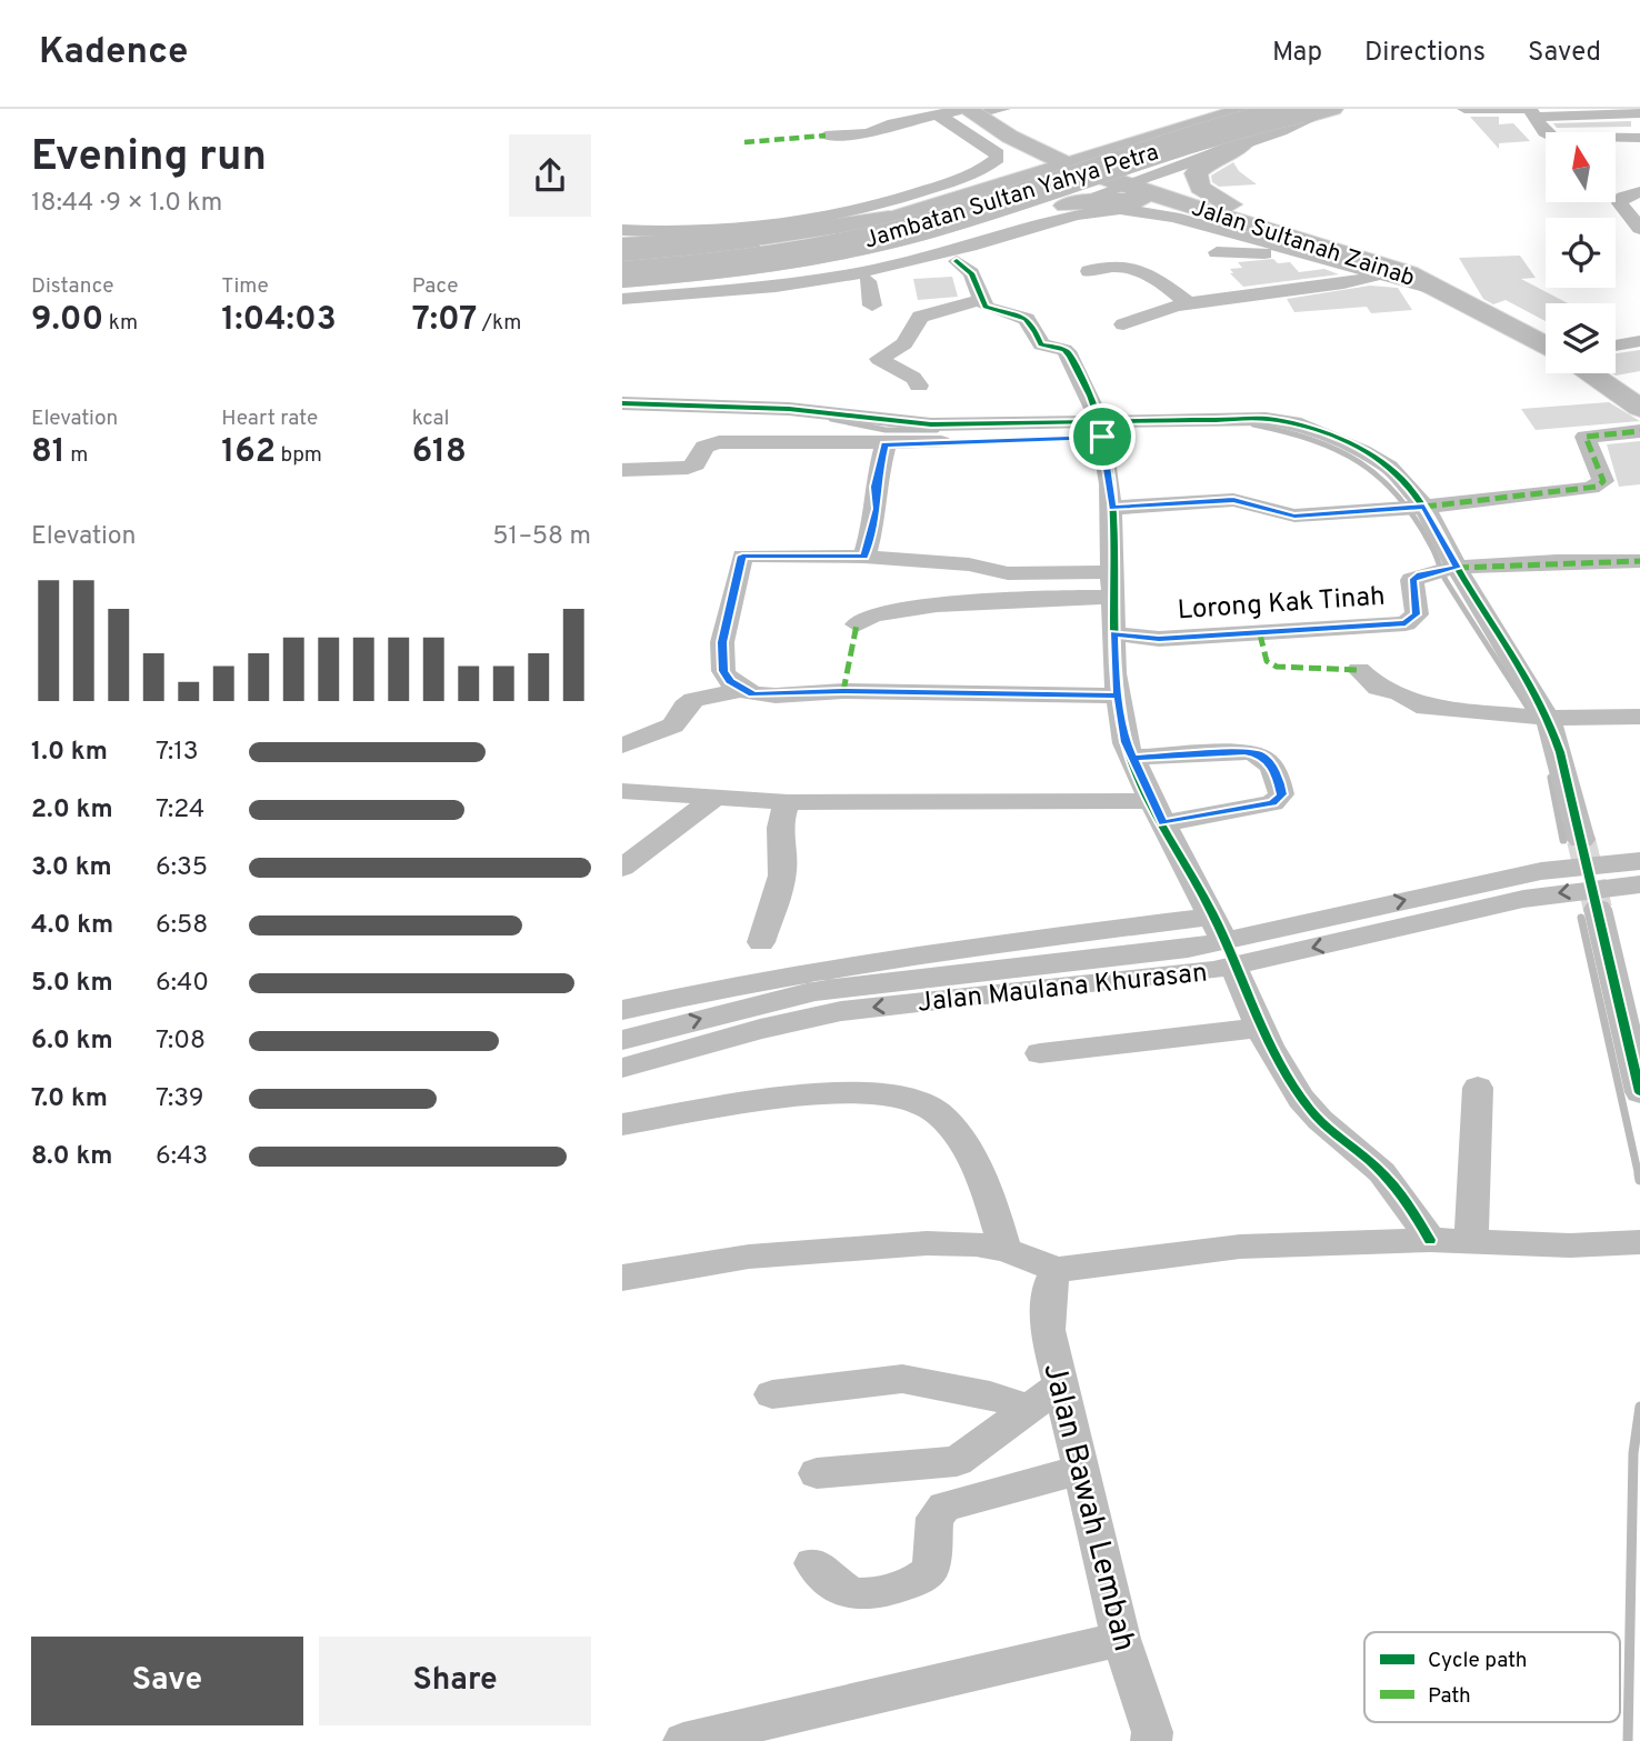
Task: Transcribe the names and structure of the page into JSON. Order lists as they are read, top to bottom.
{
  "streets": {
    "highway": ["Jambatan Sultan Yahya Petra"],
    "main road": ["Jalan Sultanah Zainab"],
    "street": ["Lorong Kak Tinah", "Jalan Maulana Khurasan", "Jalan Bawah Lembah"]
  },
  "legend": ["Cycle path", "Path"],
  "north": "top",
  "page": {
    "header": "Kadence",
    "nav": ["Map", "Directions", "Saved"],
    "heading": ["Evening run", "18:44 · 9 × 1.0 km"],
    "stats": [
      ["Distance", "9.00 km"],
      ["Time", "1:04:03"],
      ["Pace", "7:07 /km"],
      ["Elevation", "81 m"],
      ["Heart rate", "162 bpm"],
      ["kcal", "618"]
    ],
    "chart": ["Elevation", "51–58 m"],
    "list": [
      {
        "name": "1.0 km",
        "note": "7:13"
      },
      {
        "name": "2.0 km",
        "note": "7:24"
      },
      {
        "name": "3.0 km",
        "note": "6:35"
      },
      {
        "name": "4.0 km",
        "note": "6:58"
      },
      {
        "name": "5.0 km",
        "note": "6:40"
      },
      {
        "name": "6.0 km",
        "note": "7:08"
      },
      {
        "name": "7.0 km",
        "note": "7:39"
      },
      {
        "name": "8.0 km",
        "note": "6:43"
      }
    ],
    "buttons": ["Save", "Share"]
  }
}
